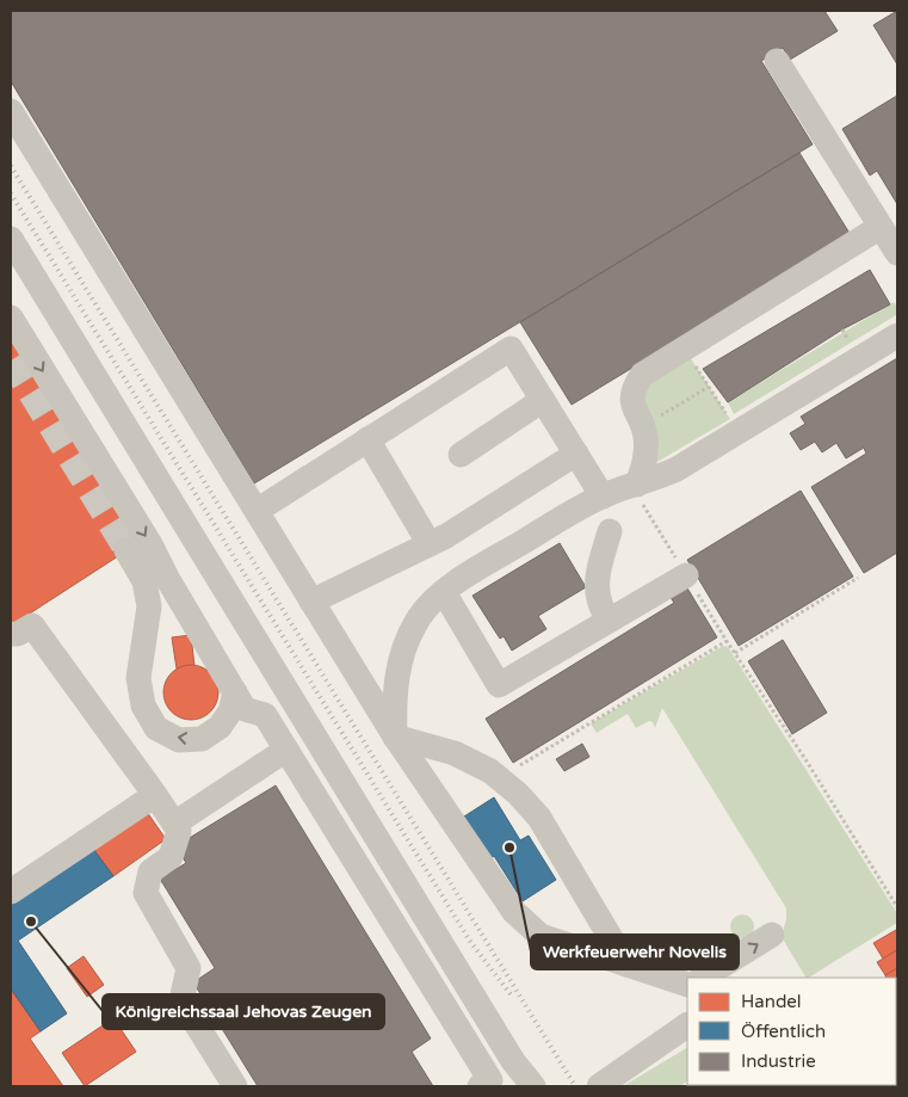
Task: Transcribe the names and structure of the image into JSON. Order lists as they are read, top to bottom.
{
  "places": ["Werkfeuerwehr Novelis", "Königreichssaal Jehovas Zeugen"],
  "legend": ["Handel", "Öffentlich", "Industrie"]
}
